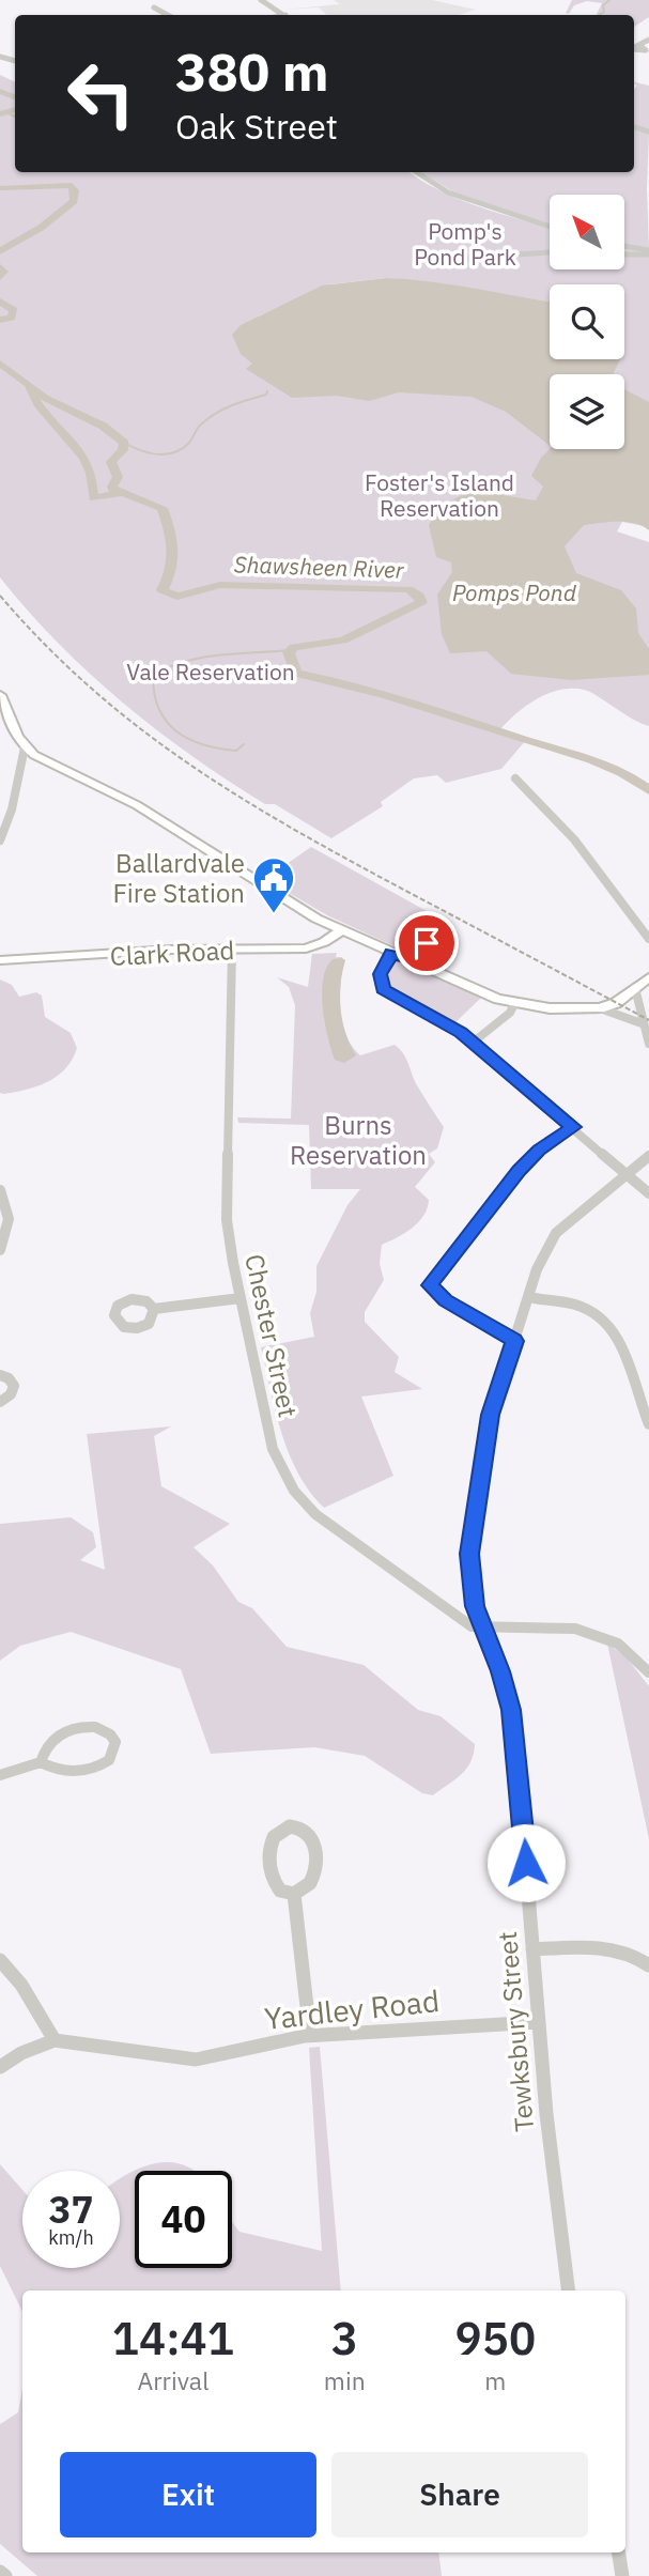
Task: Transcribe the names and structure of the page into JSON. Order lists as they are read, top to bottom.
{
  "streets": {
    "main road": ["Clark Road"],
    "street": ["Chester Street", "Yardley Road", "Tewksbury Street"]
  },
  "crossings": [
    ["Clark Road", "Chester Street"],
    ["Chester Street", "Tewksbury Street"],
    ["Yardley Road", "Tewksbury Street"]
  ],
  "water": ["Shawsheen River", "Pomps Pond"],
  "parks": [
    "Pomp's Pond Park",
    "Foster's Island Reservation",
    "Vale Reservation",
    "Burns Reservation"
  ],
  "places": {
    "public building": ["Ballardvale Fire Station"]
  },
  "north": "top left",
  "page": {
    "turn": ["380 m", "Oak Street"],
    "speed": "37 km/h",
    "limit": "40",
    "eta": [
      "14:41",
      "Arrival",
      "3",
      "min",
      "950",
      "m"
    ],
    "buttons": ["Exit", "Share"]
  }
}
